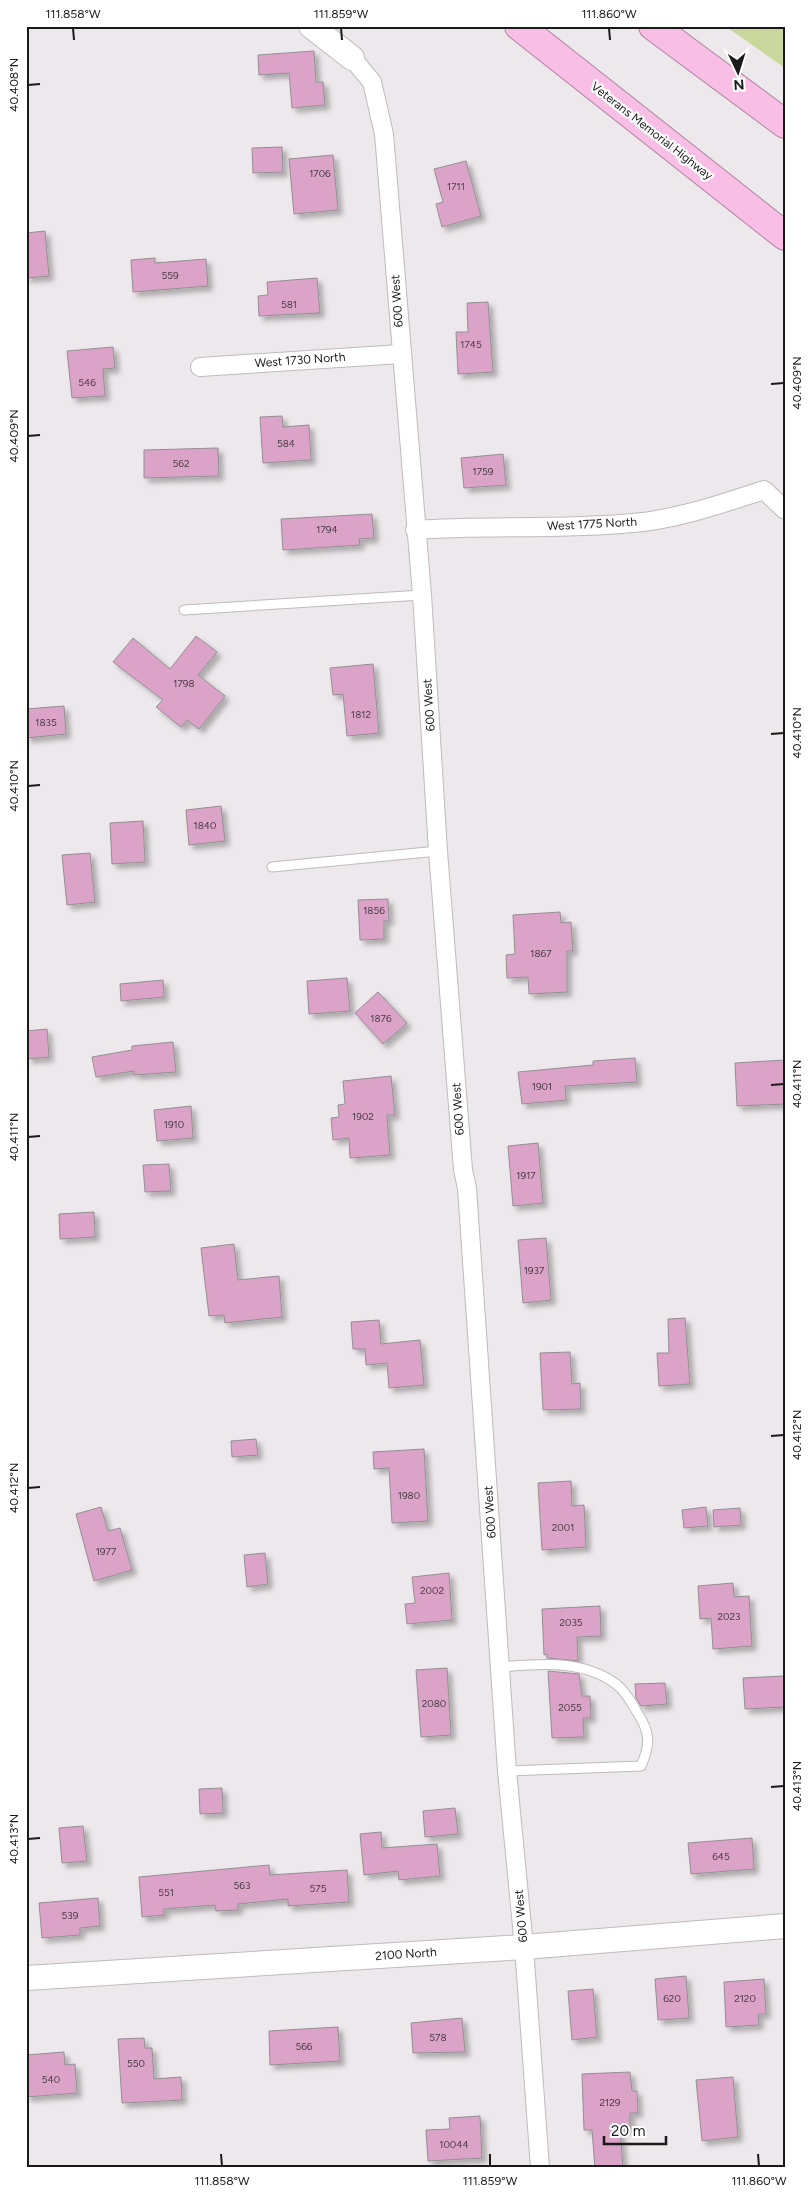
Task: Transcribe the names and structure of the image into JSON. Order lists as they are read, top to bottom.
{
  "streets": {
    "highway": ["Veterans Memorial Highway"],
    "street": [
      "600 West",
      "West 1730 North",
      "West 1775 North",
      "2100 North"
    ]
  },
  "crossings": [
    ["600 West", "West 1730 North"],
    ["600 West", "West 1775 North"],
    ["600 West", "2100 North"]
  ],
  "house_numbers": [
    "1706",
    "1711",
    "559",
    "581",
    "1745",
    "546",
    "584",
    "562",
    "1759",
    "1794",
    "1798",
    "1812",
    "1835",
    "1840",
    "1856",
    "1867",
    "1876",
    "1901",
    "1902",
    "1910",
    "1917",
    "1937",
    "1980",
    "2001",
    "1977",
    "2002",
    "2023",
    "2035",
    "2080",
    "2055",
    "645",
    "563",
    "575",
    "551",
    "539",
    "620",
    "2120",
    "578",
    "566",
    "550",
    "540",
    "2129",
    "10044"
  ],
  "scale_bar": "20 m",
  "north": "bottom",
  "coordinates": [
    "111.858°W",
    "111.859°W",
    "111.860°W",
    "40.408°N",
    "40.409°N",
    "40.410°N",
    "40.411°N",
    "40.412°N",
    "40.413°N"
  ]
}
